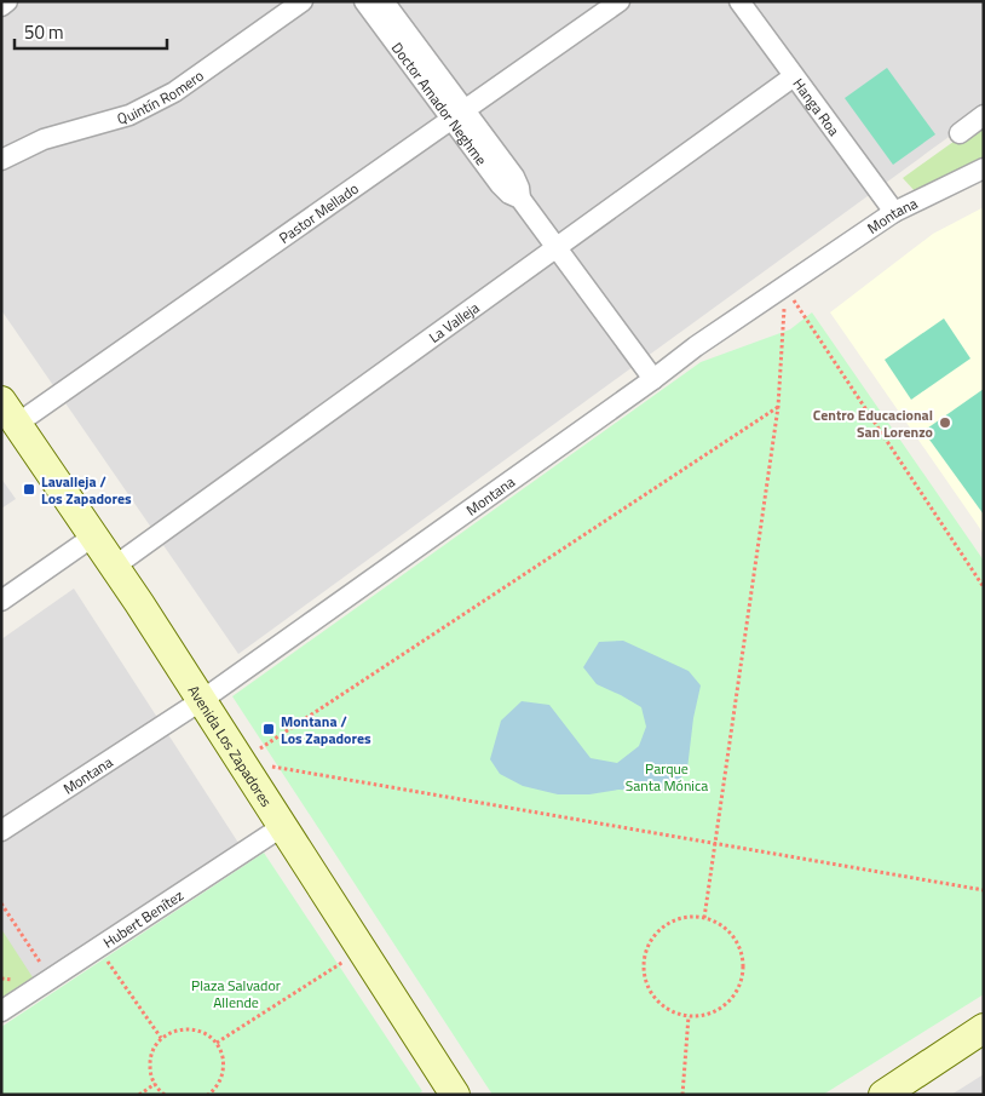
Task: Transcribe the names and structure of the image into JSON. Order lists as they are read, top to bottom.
{
  "streets": {
    "main road": ["Avenida Los Zapadores"],
    "street": [
      "Quintín Romero",
      "Doctor Amador Neghme",
      "Hanga Roa",
      "Pastor Mellado",
      "Montana",
      "La Valleja",
      "Hubert Benítez"
    ]
  },
  "crossings": [
    ["Doctor Amador Neghme", "Pastor Mellado"],
    ["Doctor Amador Neghme", "Montana"],
    ["Doctor Amador Neghme", "La Valleja"],
    ["Hanga Roa", "Montana"],
    ["Hanga Roa", "La Valleja"],
    ["Pastor Mellado", "Avenida Los Zapadores"],
    ["Montana", "Avenida Los Zapadores"],
    ["La Valleja", "Avenida Los Zapadores"],
    ["Avenida Los Zapadores", "Hubert Benítez"]
  ],
  "parks": ["Parque Santa Mónica", "Plaza Salvador Allende"],
  "places": {
    "other": ["Centro Educacional San Lorenzo"],
    "transit": ["Lavalleja / Los Zapadores", "Montana / Los Zapadores"]
  },
  "scale_bar": "50 m"
}
